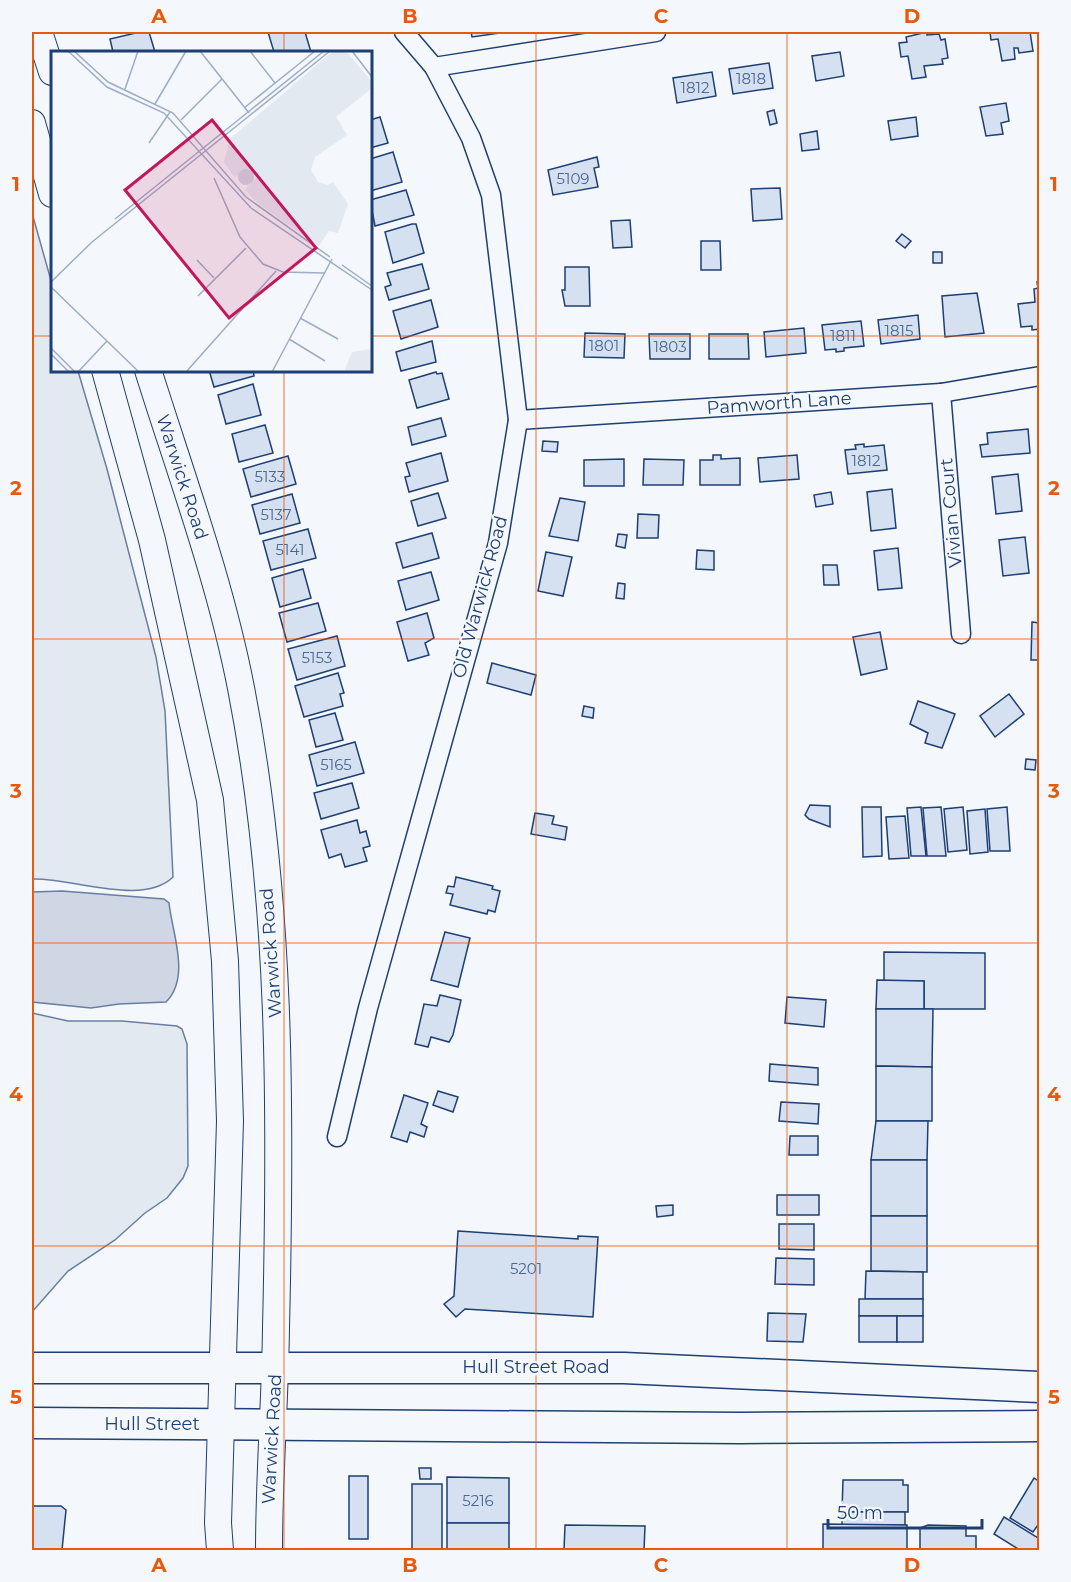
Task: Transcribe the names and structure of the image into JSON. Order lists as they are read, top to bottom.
{
  "streets": {
    "main road": ["Warwick Road", "Hull Street Road", "Hull Street"],
    "street": ["Pamworth Lane", "Vivian Court", "Old Warwick Road"]
  },
  "crossings": [
    ["Pamworth Lane", "Vivian Court"],
    ["Pamworth Lane", "Old Warwick Road"],
    ["Warwick Road", "Hull Street Road"],
    ["Warwick Road", "Hull Street"]
  ],
  "house_numbers": [
    "1818",
    "1812",
    "5109",
    "1815",
    "1811",
    "1801",
    "1803",
    "1812",
    "5133",
    "5137",
    "5141",
    "5153",
    "5165",
    "5201",
    "5216"
  ],
  "scale_bar": "50 m",
  "grid": {
    "columns": [
      "A",
      "B",
      "C",
      "D"
    ],
    "rows": [
      "1",
      "2",
      "3",
      "4",
      "5"
    ]
  }
}
